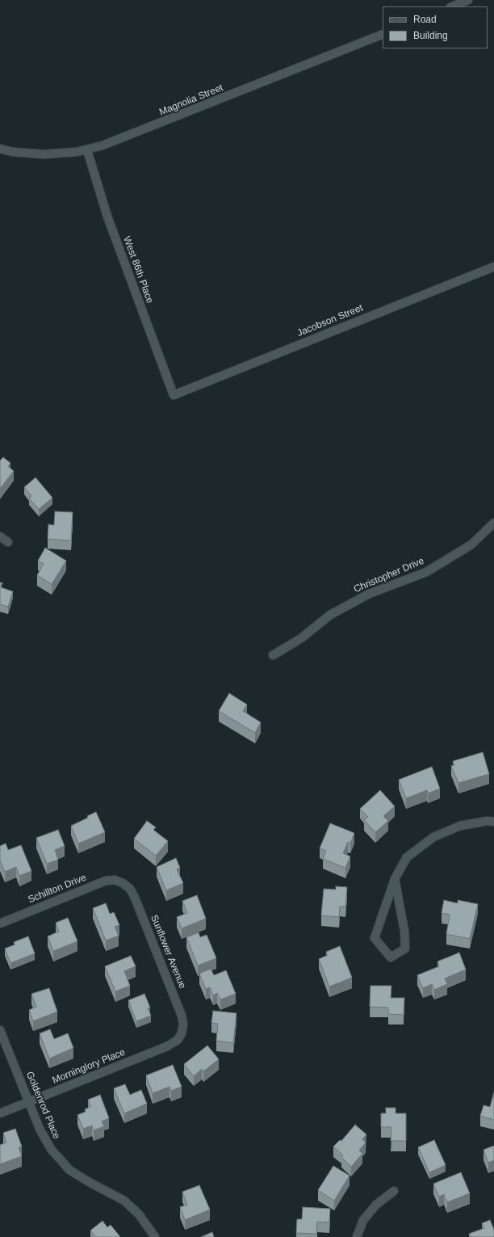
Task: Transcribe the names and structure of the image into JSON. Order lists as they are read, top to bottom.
{
  "streets": {
    "street": [
      "Magnolia Street",
      "West 86th Place",
      "Jacobson Street",
      "Christopher Drive",
      "Schillton Drive",
      "Sunflower Avenue",
      "Morninglory Place",
      "Goldenrod Place"
    ]
  },
  "crossings": [
    ["Magnolia Street", "West 86th Place"],
    ["West 86th Place", "Jacobson Street"],
    ["Schillton Drive", "Sunflower Avenue"],
    ["Sunflower Avenue", "Morninglory Place"],
    ["Morninglory Place", "Goldenrod Place"]
  ],
  "legend": ["Road", "Building"]
}
